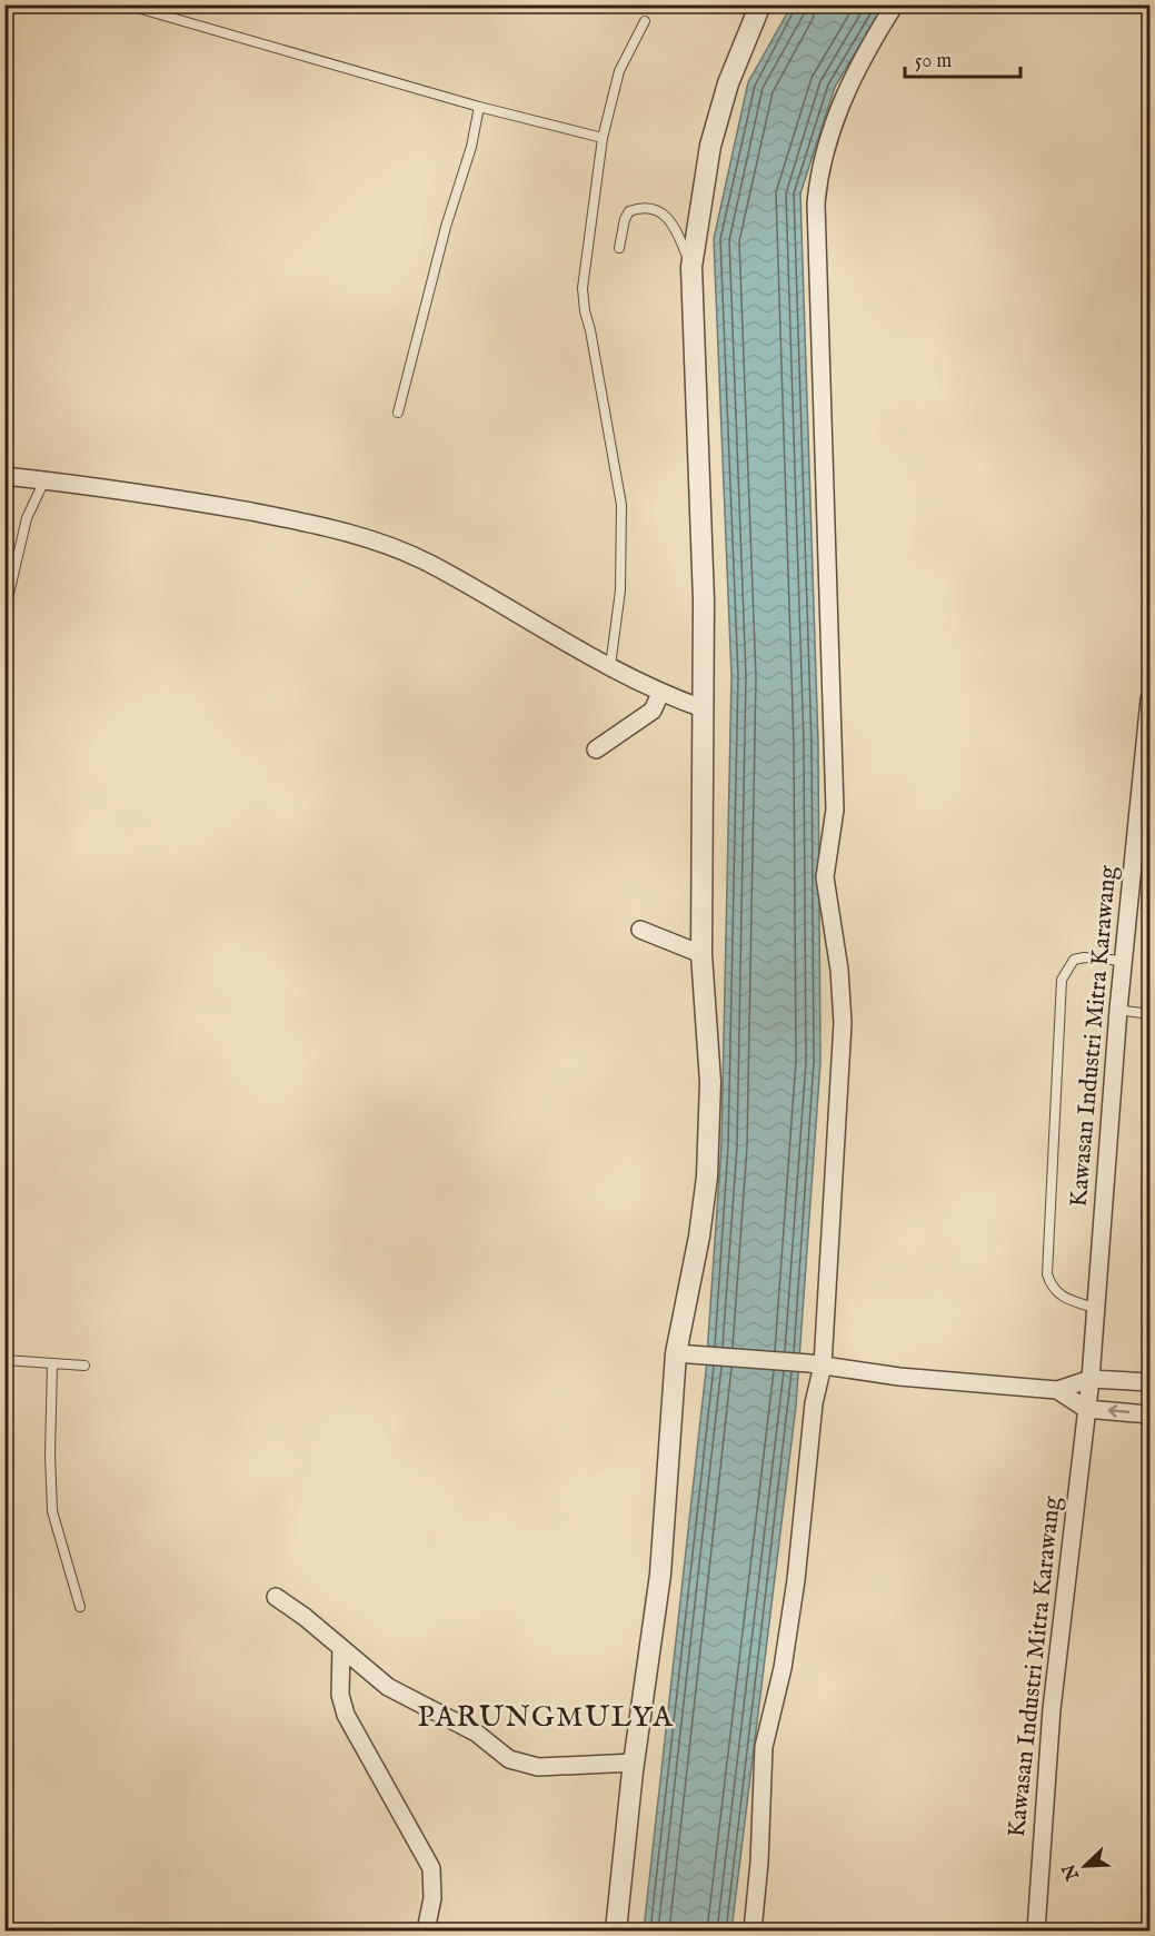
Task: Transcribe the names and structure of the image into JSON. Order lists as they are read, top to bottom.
{
  "streets": {
    "street": ["Kawasan Industri Mitra Karawang"]
  },
  "districts": ["PARUNGMULYA"],
  "scale_bar": "50 m",
  "north": "bottom left"
}
